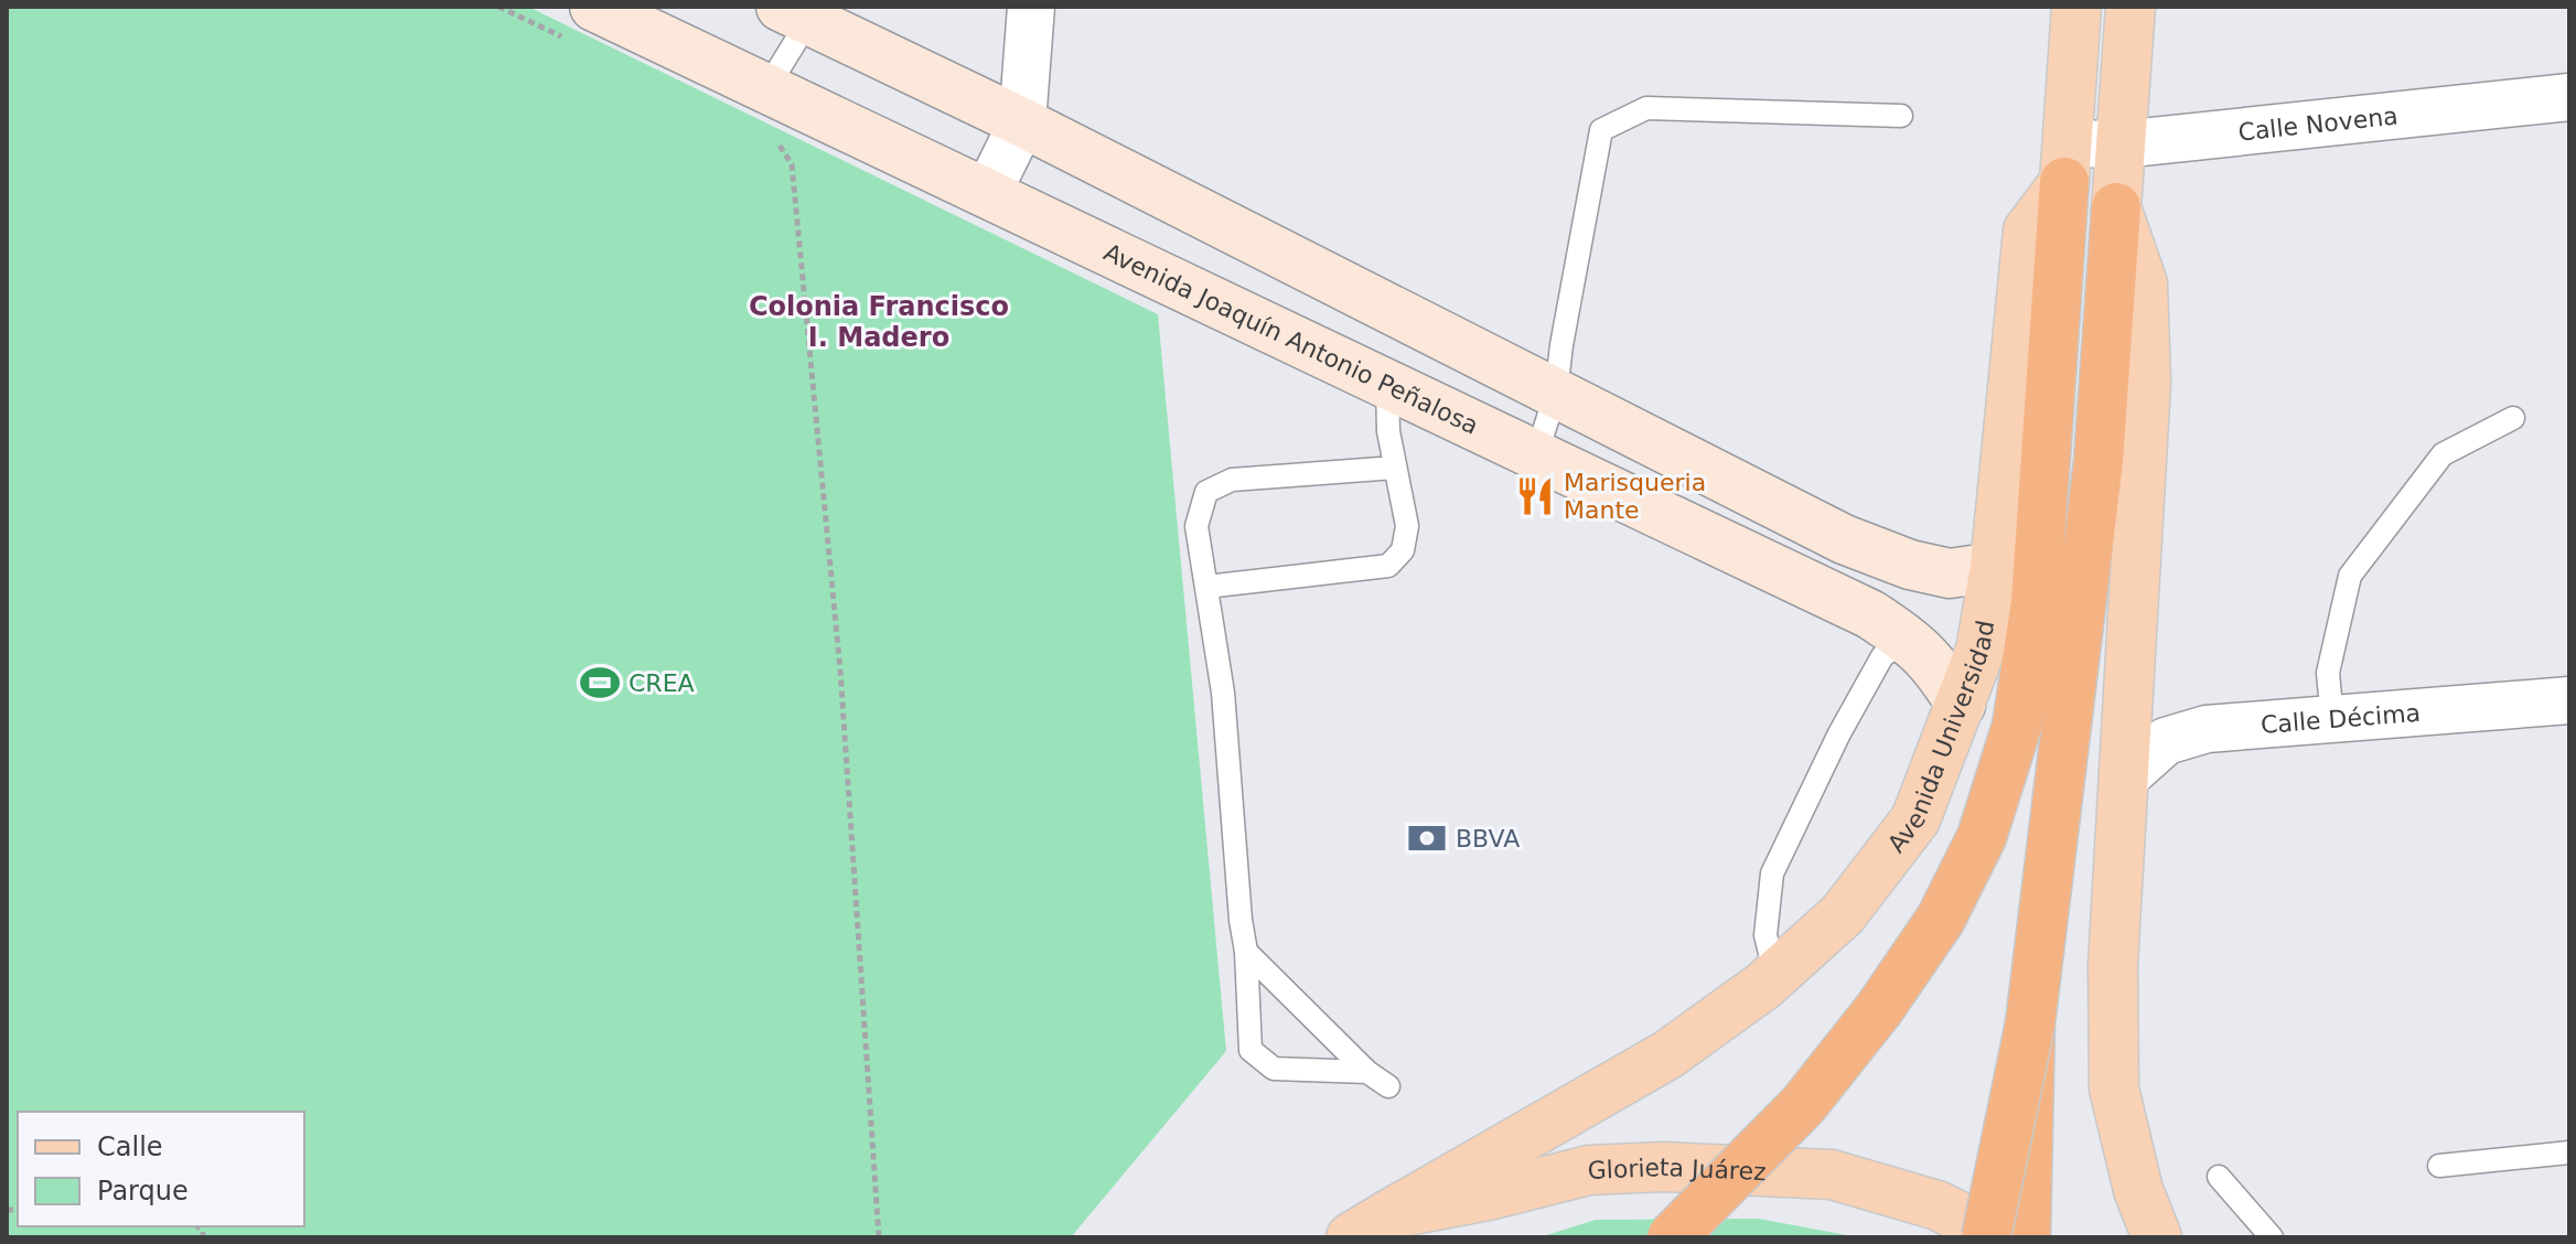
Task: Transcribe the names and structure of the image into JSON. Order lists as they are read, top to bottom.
{
  "streets": {
    "main road": ["Avenida Universidad", "Glorieta Juárez"],
    "street": ["Calle Novena", "Avenida Joaquín Antonio Peñalosa", "Calle Décima"]
  },
  "crossings": [
    ["Calle Novena", "Avenida Universidad"],
    ["Avenida Joaquín Antonio Peñalosa", "Avenida Universidad"],
    ["Avenida Universidad", "Glorieta Juárez"]
  ],
  "districts": ["Colonia Francisco I. Madero"],
  "places": {
    "restaurant": ["Marisqueria Mante"],
    "sports": ["CREA"],
    "bank": ["BBVA"]
  },
  "legend": ["Calle", "Parque"]
}
